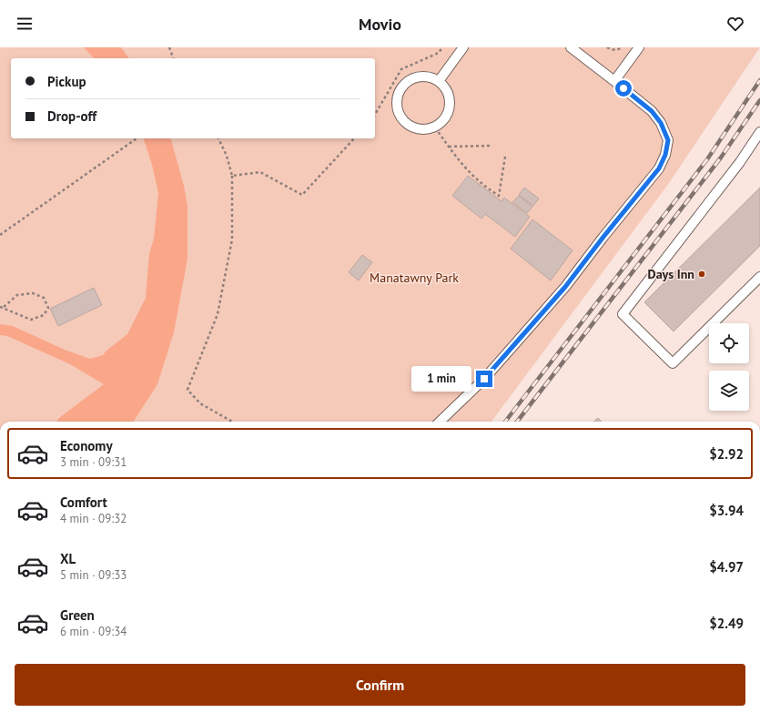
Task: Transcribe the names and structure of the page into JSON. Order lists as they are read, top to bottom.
{
  "parks": ["Manatawny Park"],
  "places": ["Days Inn"],
  "page": {
    "header": "Movio",
    "banner": ["Pickup", "Drop-off"],
    "bubble": "1 min",
    "list": [
      {
        "name": "Economy",
        "note": "3 min · 09:31",
        "value": "$2.92"
      },
      {
        "name": "Comfort",
        "note": "4 min · 09:32",
        "value": "$3.94"
      },
      {
        "name": "XL",
        "note": "5 min · 09:33",
        "value": "$4.97"
      },
      {
        "name": "Green",
        "note": "6 min · 09:34",
        "value": "$2.49"
      }
    ],
    "buttons": "Confirm"
  }
}
